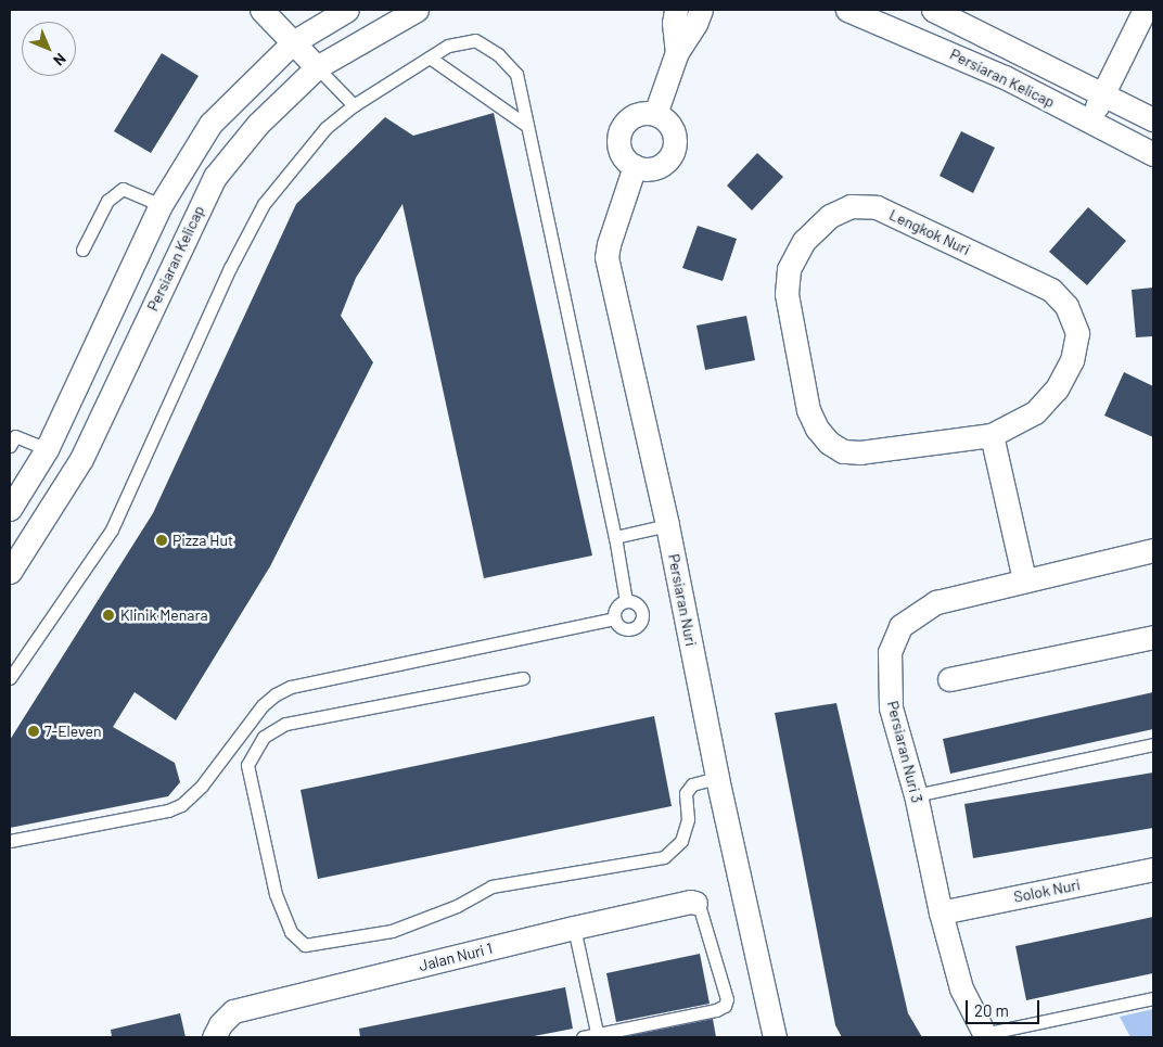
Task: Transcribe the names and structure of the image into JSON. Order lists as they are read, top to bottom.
{
  "streets": {
    "street": [
      "Persiaran Kelicap",
      "Lengkok Nuri",
      "Persiaran Nuri",
      "Persiaran Nuri 3",
      "Solok Nuri",
      "Jalan Nuri 1"
    ]
  },
  "crossings": [
    ["Persiaran Nuri 3", "Solok Nuri"]
  ],
  "places": ["Pizza Hut", "Klinik Menara", "7-Eleven"],
  "scale_bar": "20 m",
  "north": "bottom right"
}
